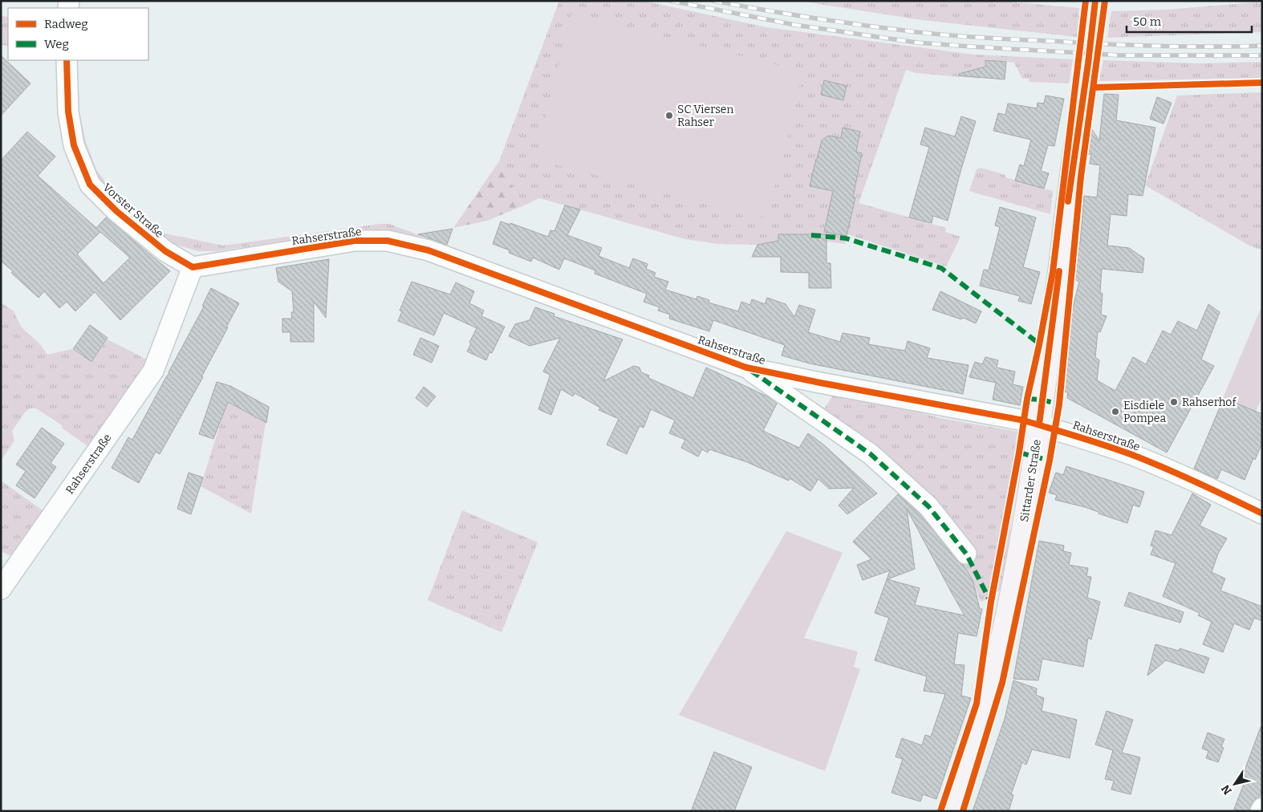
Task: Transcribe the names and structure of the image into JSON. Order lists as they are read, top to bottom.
{
  "streets": {
    "street": ["Vorster Straße", "Rahserstraße", "Sittarder Straße"]
  },
  "crossings": [
    ["Vorster Straße", "Rahserstraße"],
    ["Rahserstraße", "Sittarder Straße"]
  ],
  "places": ["SC Viersen Rahser", "Rahserhof", "Eisdiele Pompea"],
  "legend": ["Radweg", "Weg"],
  "scale_bar": "50 m",
  "north": "bottom left"
}
